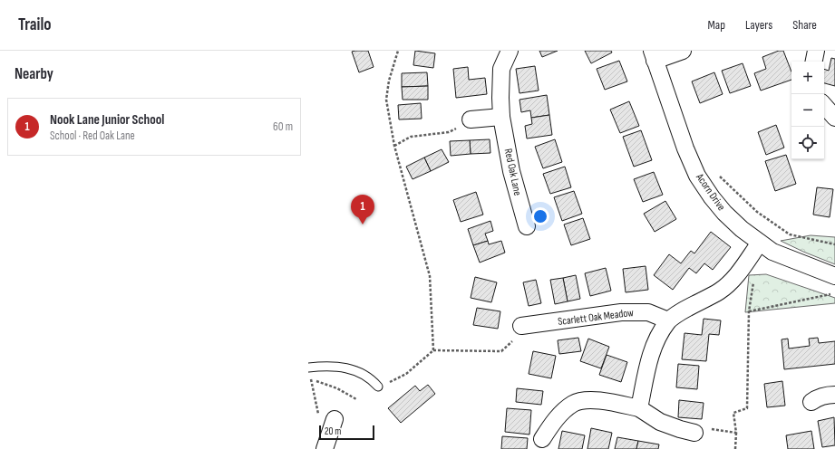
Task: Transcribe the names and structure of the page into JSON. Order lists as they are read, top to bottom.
{
  "streets": {
    "street": ["Red Oak Lane", "Acorn Drive", "Scarlett Oak Meadow"]
  },
  "scale_bar": "20 m",
  "page": {
    "header": "Trailo",
    "nav": ["Map", "Layers", "Share"],
    "heading": "Nearby",
    "map_buttons": ["+", "−"],
    "list": [
      {
        "mark": "1",
        "name": "Nook Lane Junior School",
        "note": "School · Red Oak Lane",
        "value": "60 m"
      }
    ],
    "pins": "1",
    "scale": "20 m"
  }
}
